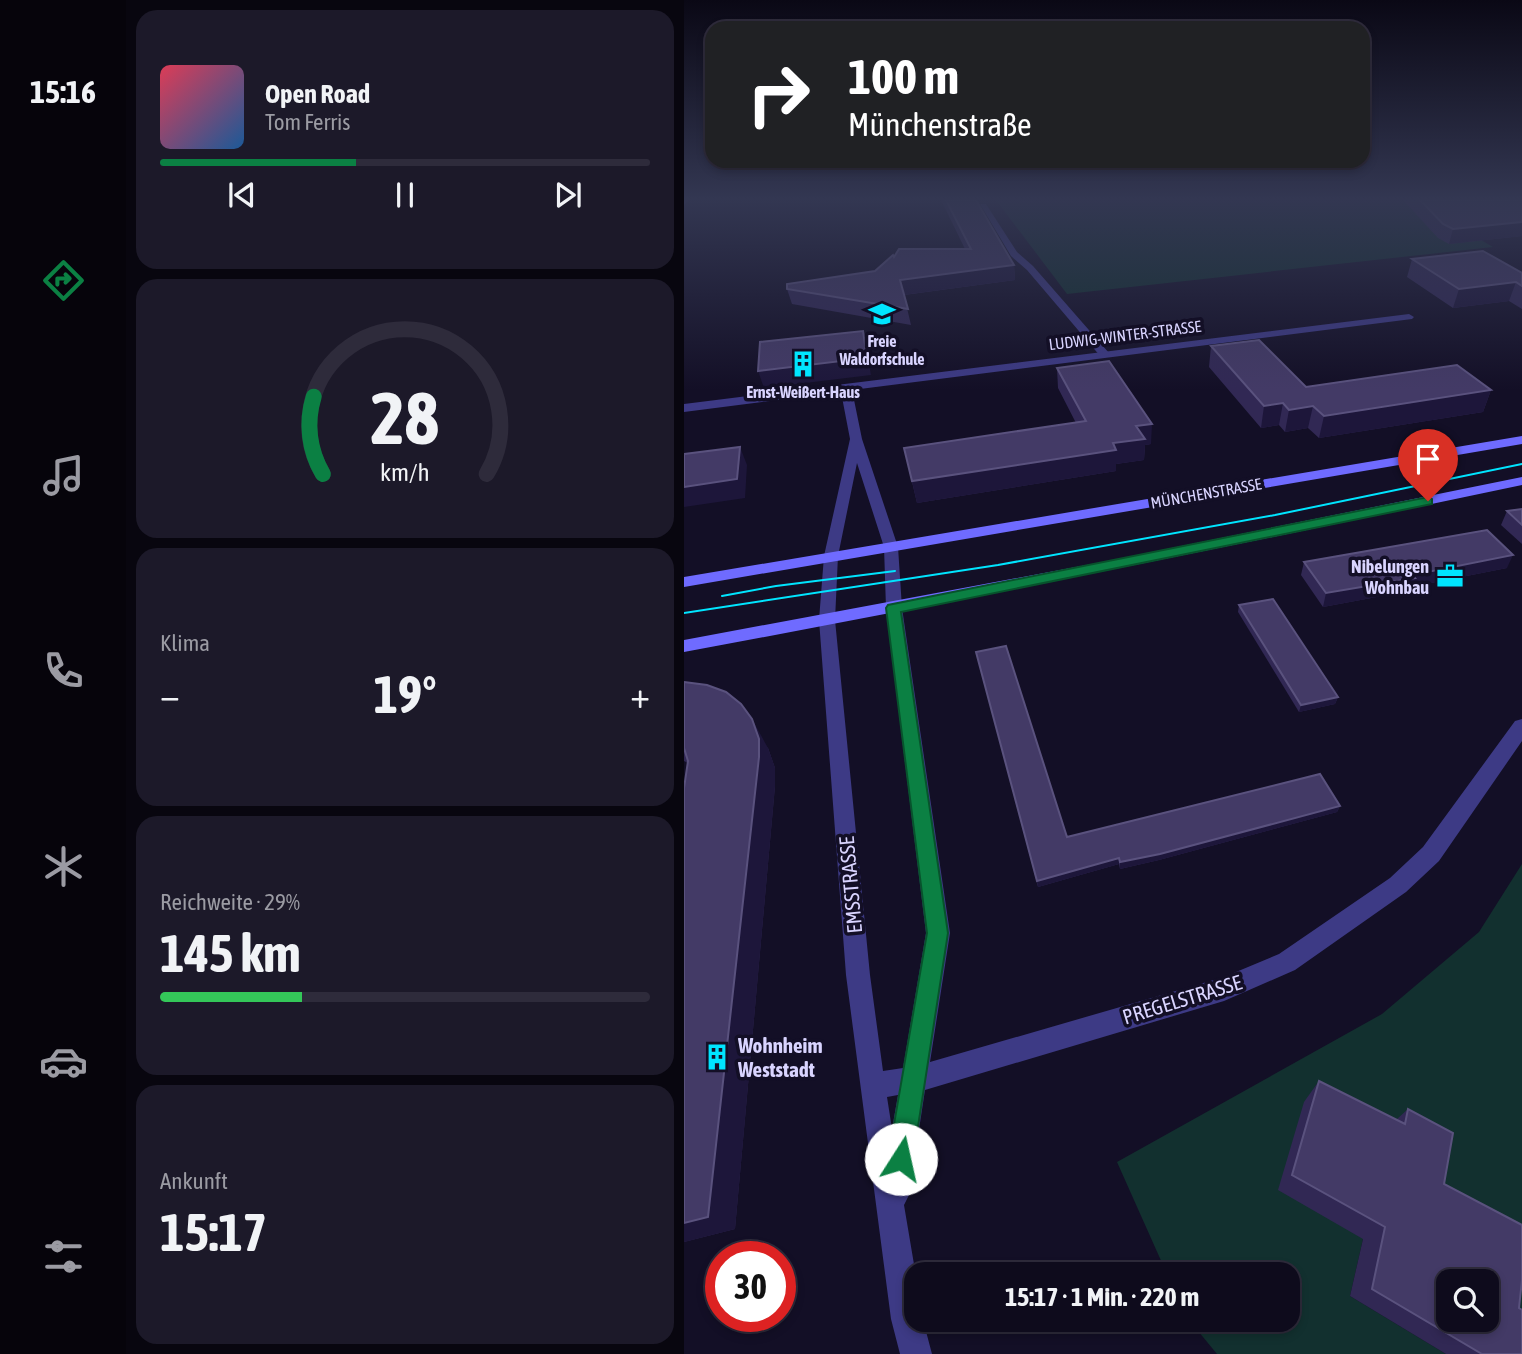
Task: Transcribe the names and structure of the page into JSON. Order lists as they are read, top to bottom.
{
  "streets": {
    "main road": ["MÜNCHENSTRASSE"],
    "street": ["LUDWIG-WINTER-STRASSE", "EMSSTRASSE", "PREGELSTRASSE"]
  },
  "crossings": [
    ["MÜNCHENSTRASSE", "EMSSTRASSE"],
    ["EMSSTRASSE", "PREGELSTRASSE"]
  ],
  "places": {
    "school or university": ["Freie Waldorfschule"],
    "building": ["Ernst-Weißert-Haus", "Wohnheim Weststadt"],
    "office": ["Nibelungen Wohnbau"]
  },
  "page": {
    "tabs": "15:16",
    "turn": ["100 m", "Münchenstraße"],
    "song": ["Open Road", "Tom Ferris"],
    "tile": [
      "Klima",
      ["Reichweite · 29%", "145 km"],
      ["Ankunft", "15:17"]
    ],
    "heat": ["−", "19°", "+"],
    "limit": "30",
    "trip": "15:17 · 1 Min. · 220 m",
    "gauge": ["28", "km/h"]
  }
}
